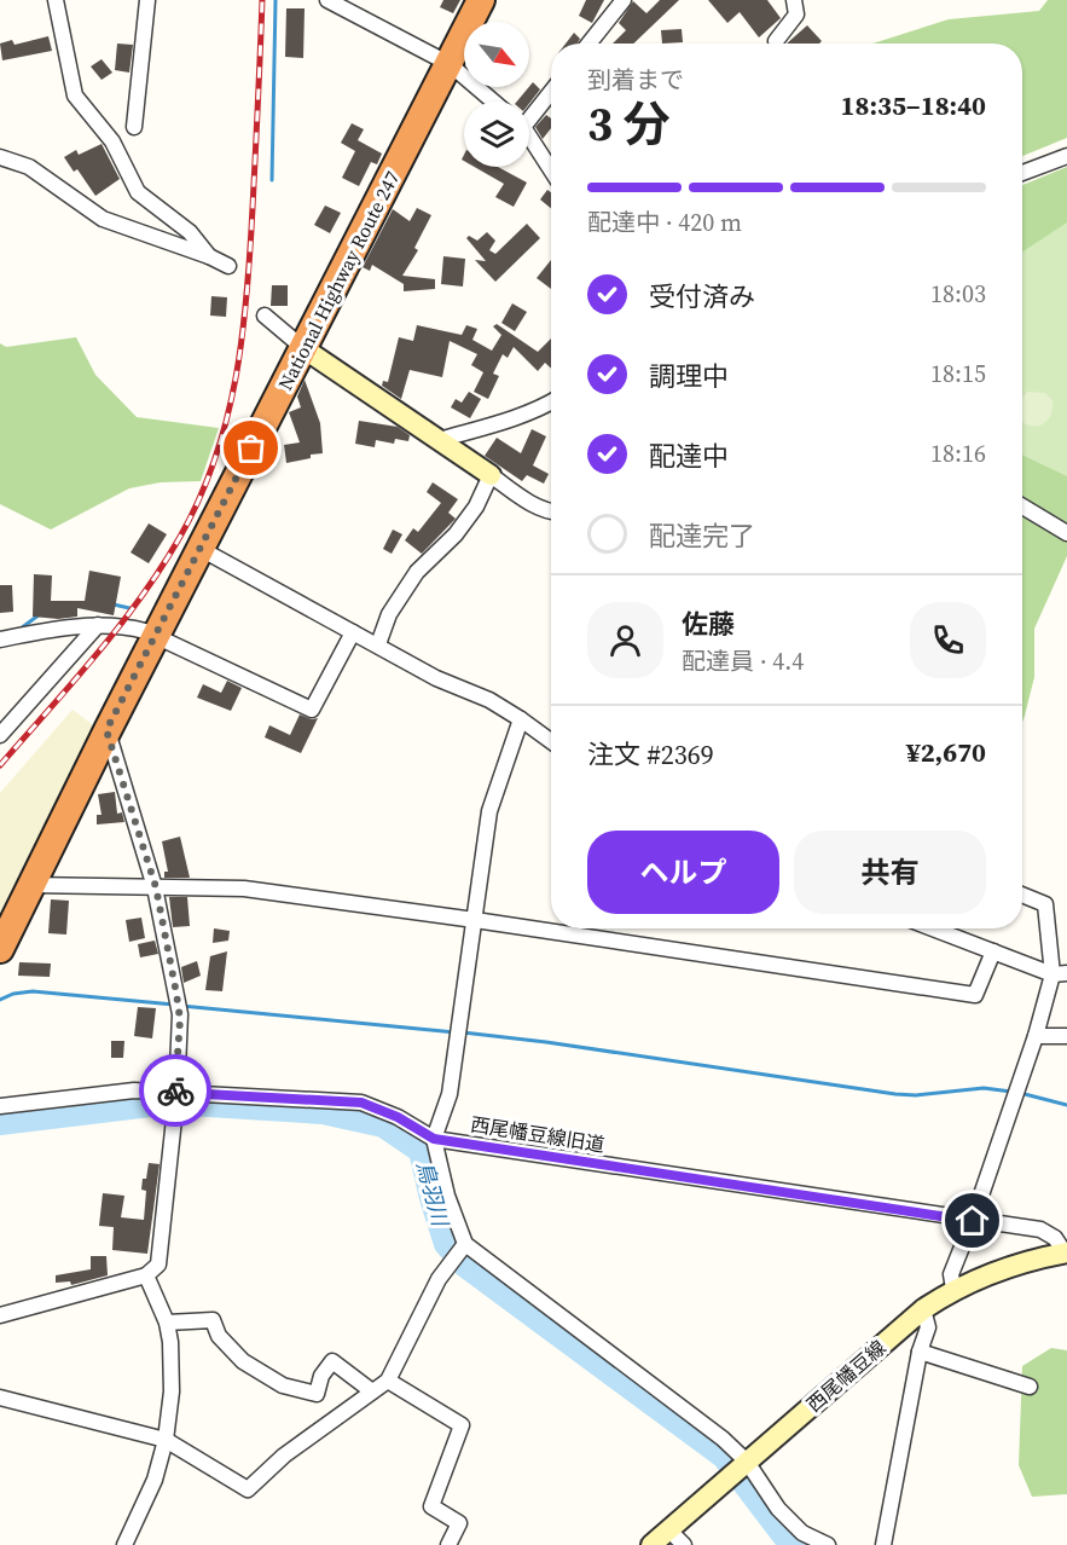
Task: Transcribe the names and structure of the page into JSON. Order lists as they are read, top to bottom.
{
  "streets": {
    "highway": ["National Highway Route 247"],
    "main road": ["西尾幡豆線"],
    "street": ["西尾幡豆線旧道"]
  },
  "crossings": [
    ["西尾幡豆線旧道", "西尾幡豆線"]
  ],
  "water": ["鳥羽川"],
  "north": "bottom right",
  "page": {
    "heading": ["3 分", "到着まで", "18:35–18:40"],
    "panel": [
      "佐藤",
      "配達員 · 4.4",
      "注文 #2369",
      "¥2,670"
    ],
    "bar": "配達中 · 420 m",
    "list": [
      ["受付済み", "18:03"],
      ["調理中", "18:15"],
      ["配達中", "18:16"],
      "配達完了"
    ],
    "buttons": ["ヘルプ", "共有"]
  }
}
